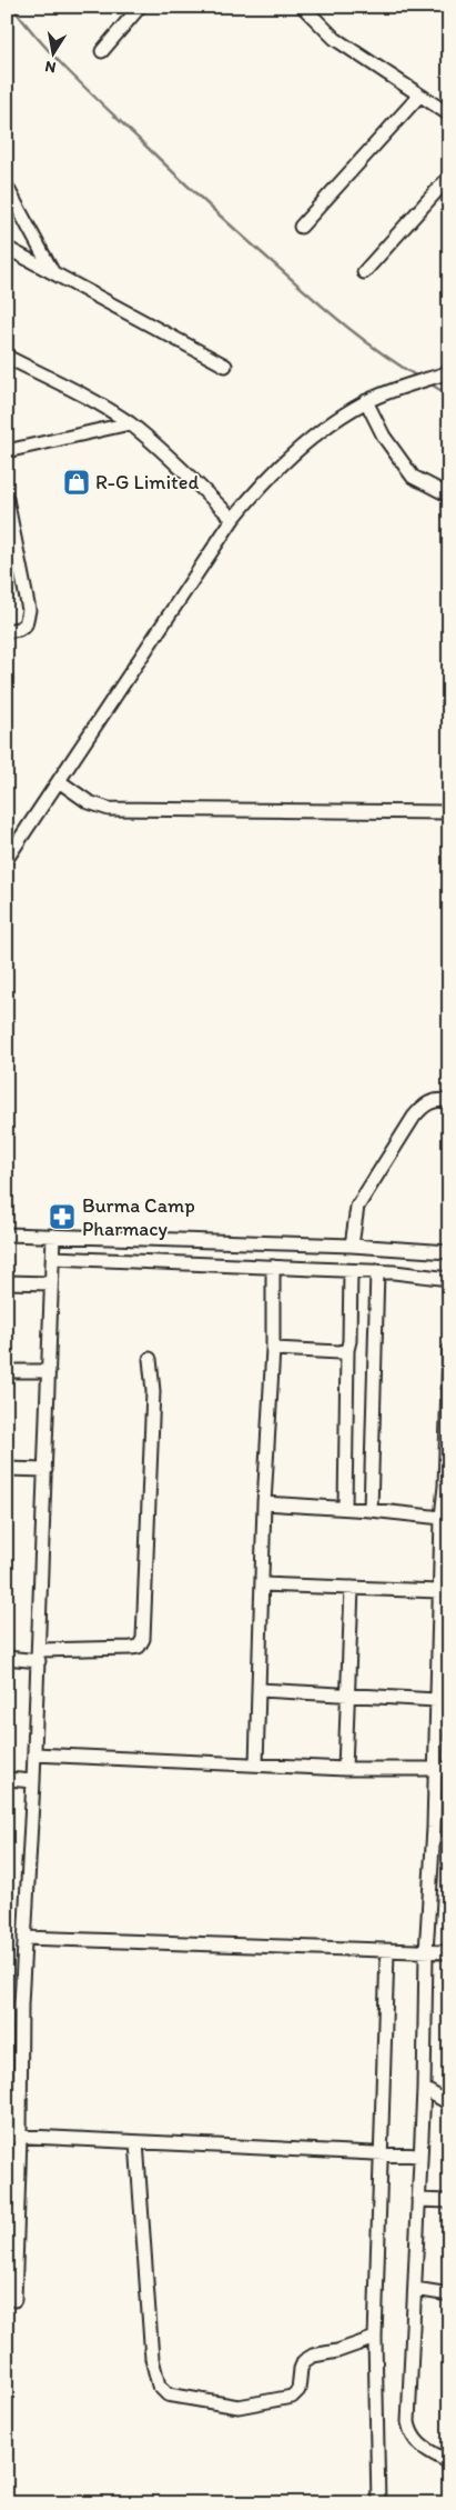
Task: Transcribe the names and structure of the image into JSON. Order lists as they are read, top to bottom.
{
  "places": {
    "shop": ["R-G Limited"],
    "pharmacy": ["Burma Camp Pharmacy"]
  },
  "north": "bottom"
}
